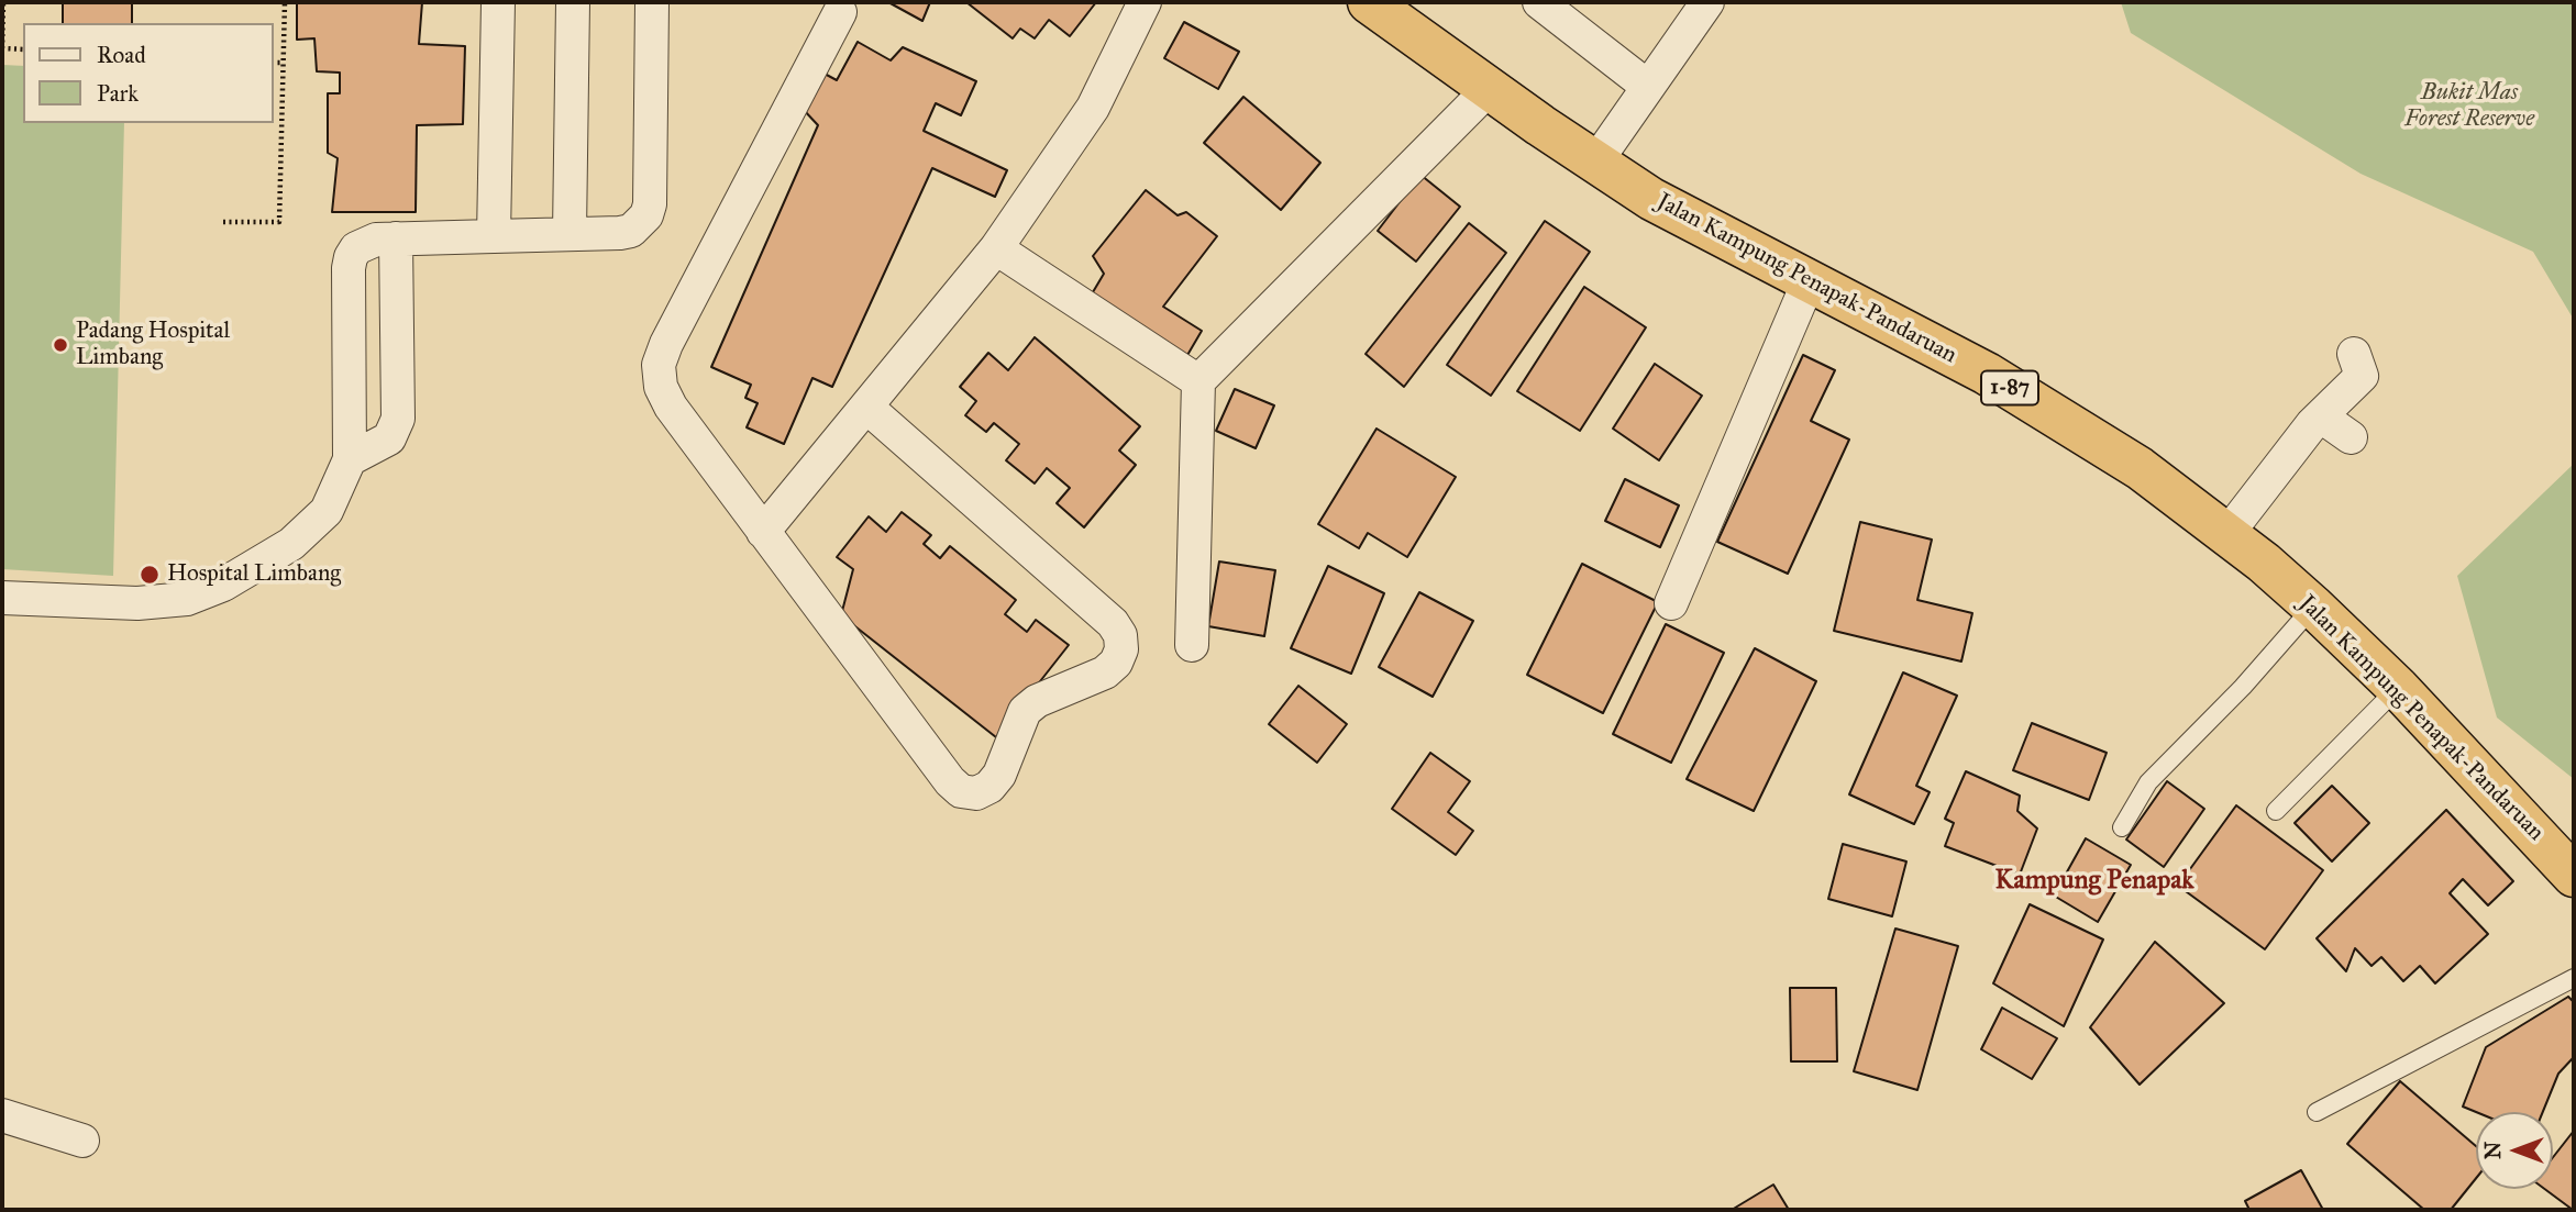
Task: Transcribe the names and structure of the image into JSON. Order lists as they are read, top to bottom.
{
  "streets": {
    "highway": ["Jalan Kampung Penapak-Pandaruan", "1-87"]
  },
  "districts": ["Kampung Penapak"],
  "parks": ["Bukit Mas Forest Reserve"],
  "places": ["Padang Hospital Limbang", "Hospital Limbang"],
  "legend": ["Road", "Park"],
  "north": "left"
}
